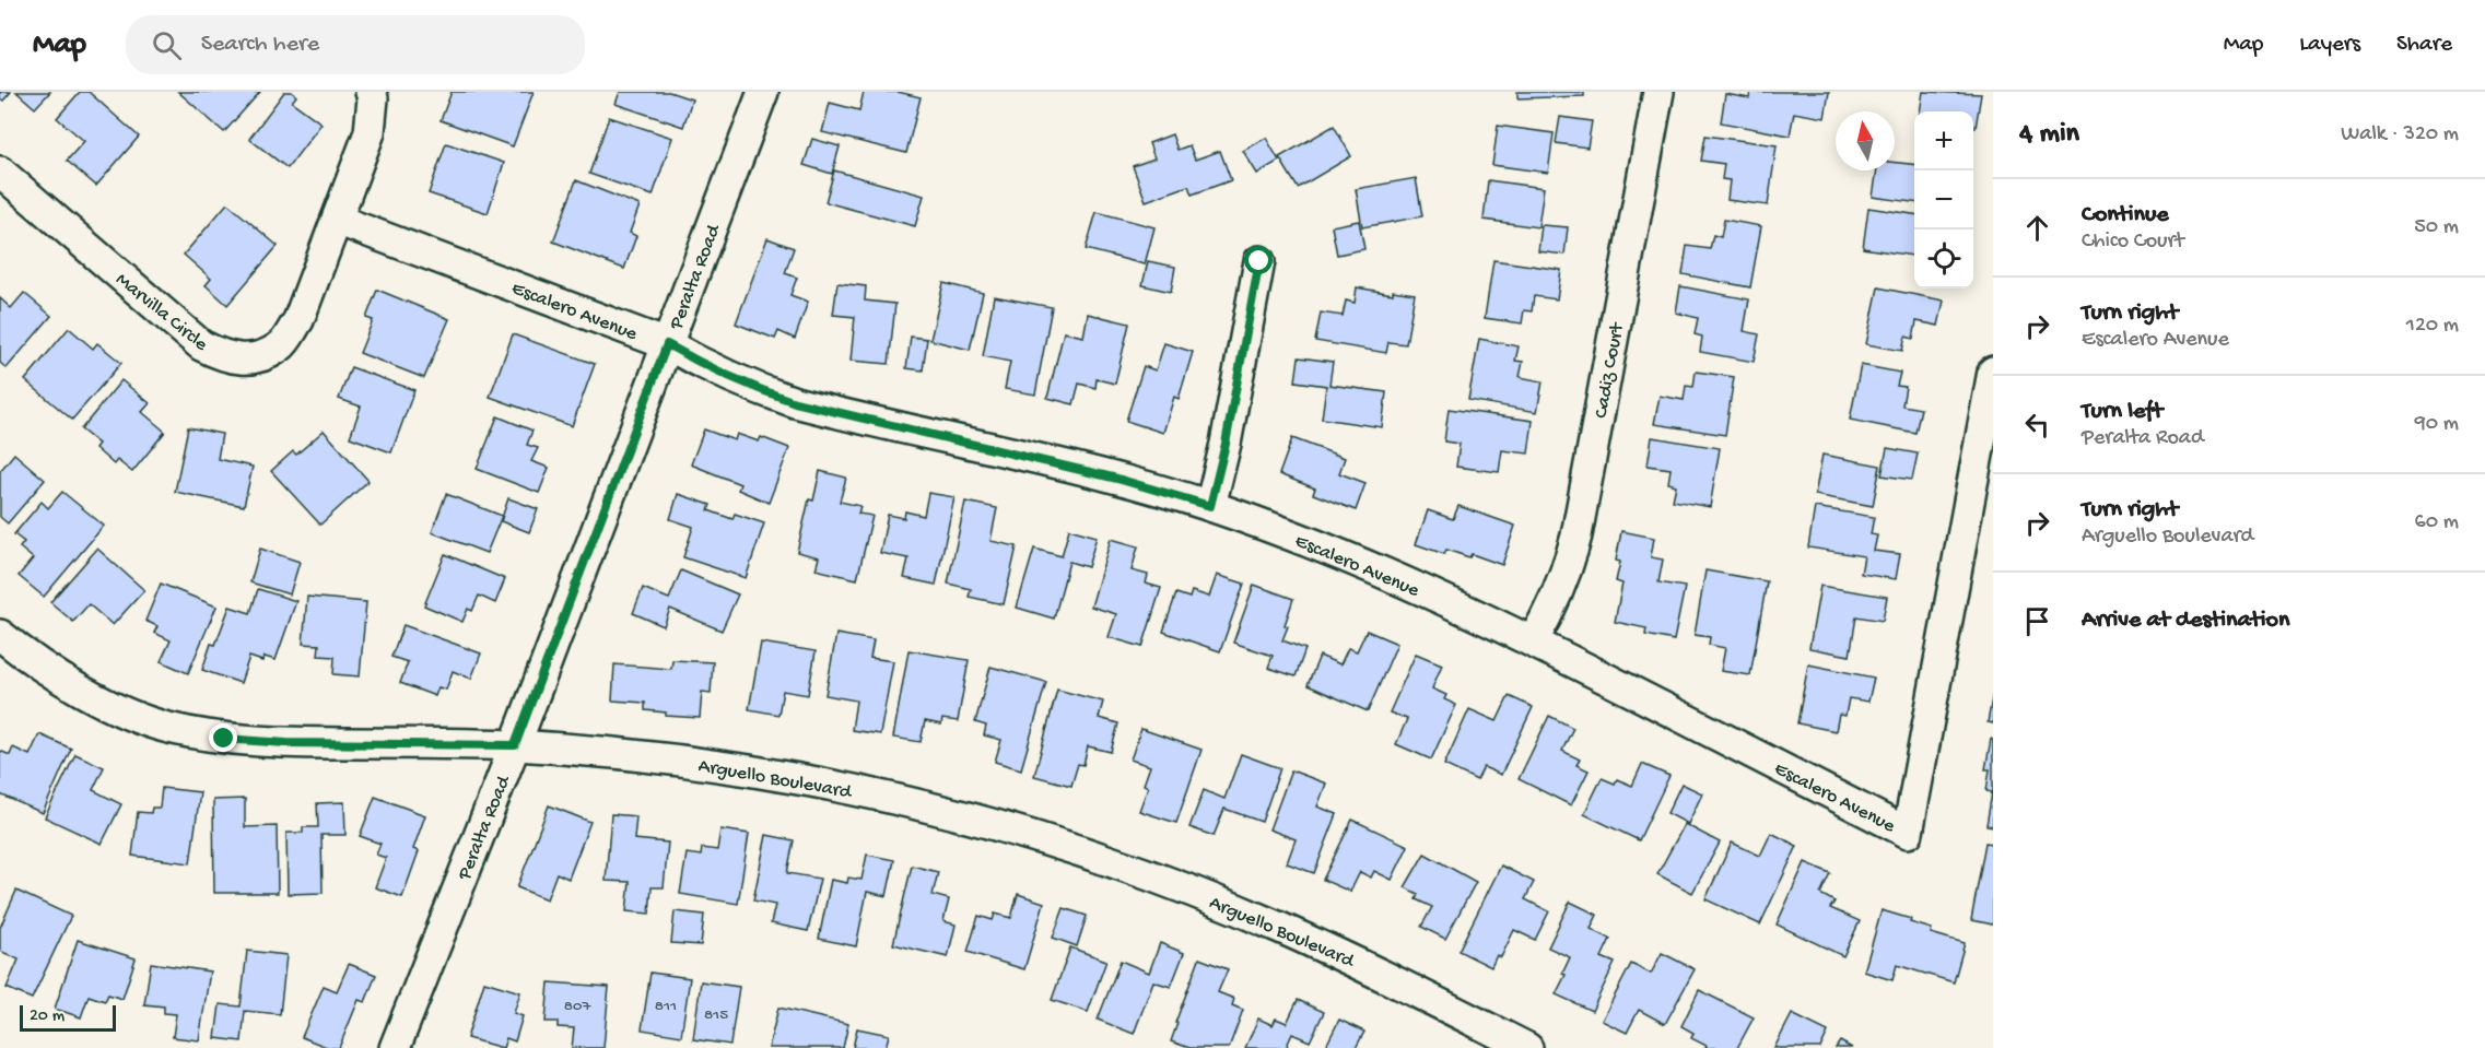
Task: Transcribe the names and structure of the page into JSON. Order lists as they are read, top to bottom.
{
  "streets": {
    "street": [
      "Peralta Road",
      "Escalero Avenue",
      "Marvilla Circle",
      "Cadiz Court",
      "Arguello Boulevard"
    ]
  },
  "crossings": [
    ["Peralta Road", "Escalero Avenue"],
    ["Peralta Road", "Arguello Boulevard"],
    ["Escalero Avenue", "Marvilla Circle"],
    ["Escalero Avenue", "Cadiz Court"]
  ],
  "house_numbers": ["807", "811", "815"],
  "scale_bar": "20 m",
  "north": "top",
  "page": {
    "header": "Map",
    "search": "Search here",
    "nav": ["Map", "Layers", "Share"],
    "heading": ["4 min", "Walk · 320 m"],
    "map_buttons": ["+", "−"],
    "list": [
      ["Continue", "Chico Court", "50 m"],
      ["Turn right", "Escalero Avenue", "120 m"],
      ["Turn left", "Peralta Road", "90 m"],
      ["Turn right", "Arguello Boulevard", "60 m"],
      "Arrive at destination"
    ],
    "scale": "20 m"
  }
}
